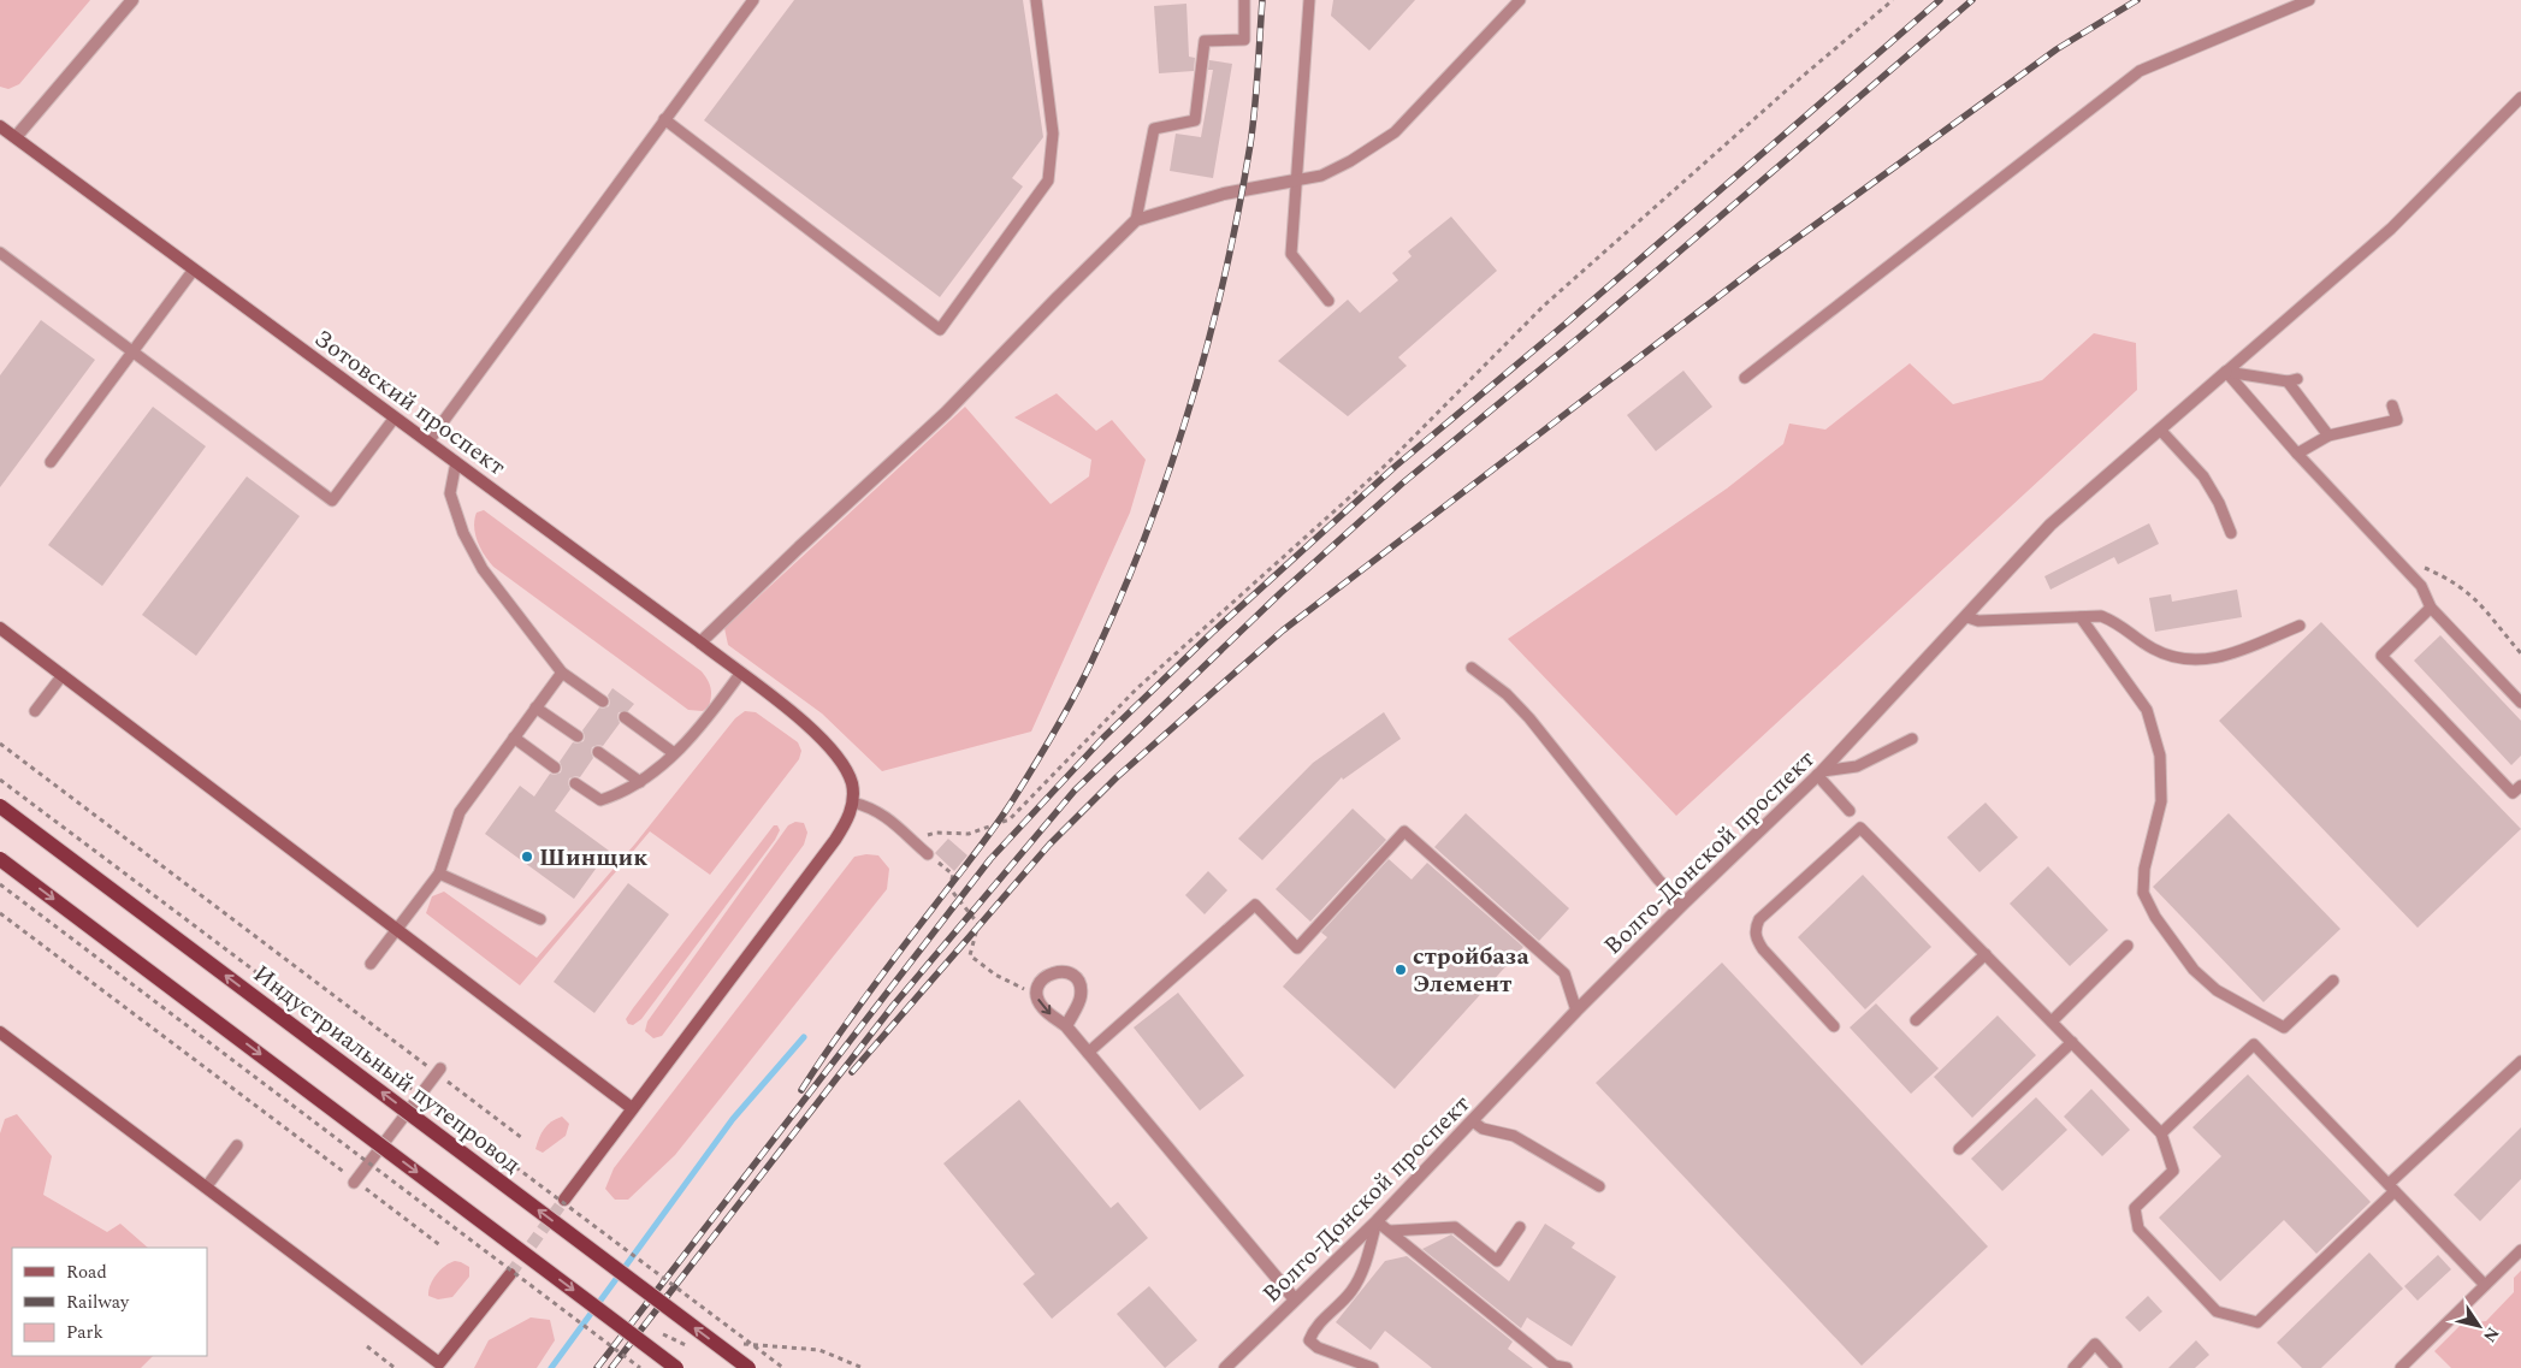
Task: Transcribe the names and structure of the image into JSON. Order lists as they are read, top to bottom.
{
  "streets": {
    "main road": ["Индустриальный путепровод"],
    "street": ["Зотовский проспект", "Волго-Донской проспект"]
  },
  "places": ["Шинщик", "стройбаза Элемент"],
  "legend": ["Road", "Railway", "Park"],
  "north": "bottom right"
}
